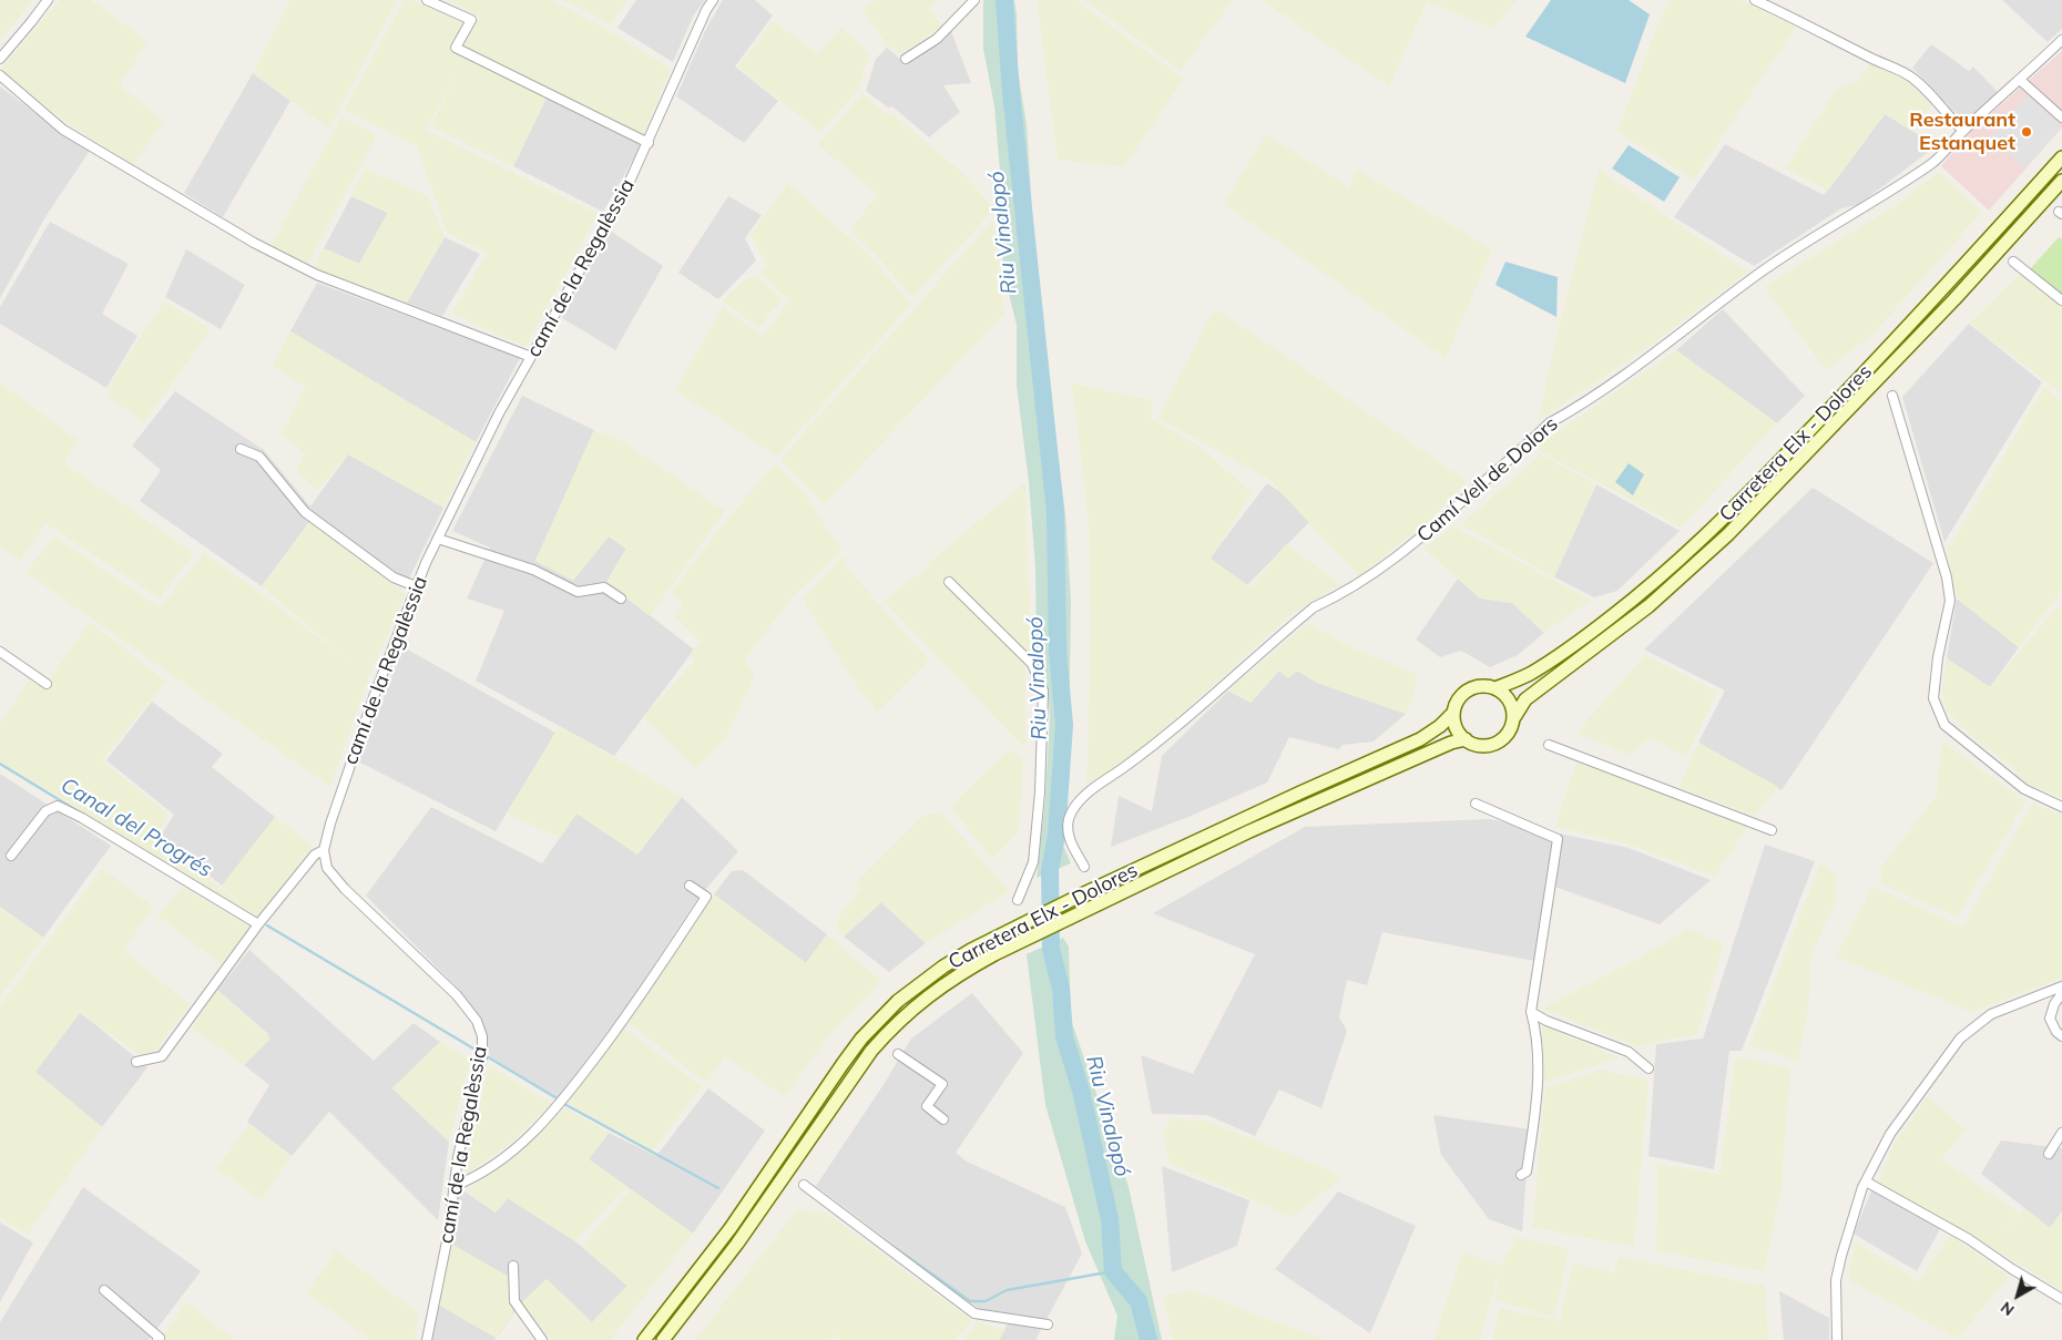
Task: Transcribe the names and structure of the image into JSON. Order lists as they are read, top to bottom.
{
  "streets": {
    "main road": ["Carretera Elx - Dolores"],
    "street": ["camí de la Regalèssia", "Camí Vell de Dolors"]
  },
  "water": ["Riu Vinalopó", "Canal del Progrés"],
  "places": ["Restaurant Estanquet"],
  "north": "bottom left"
}
